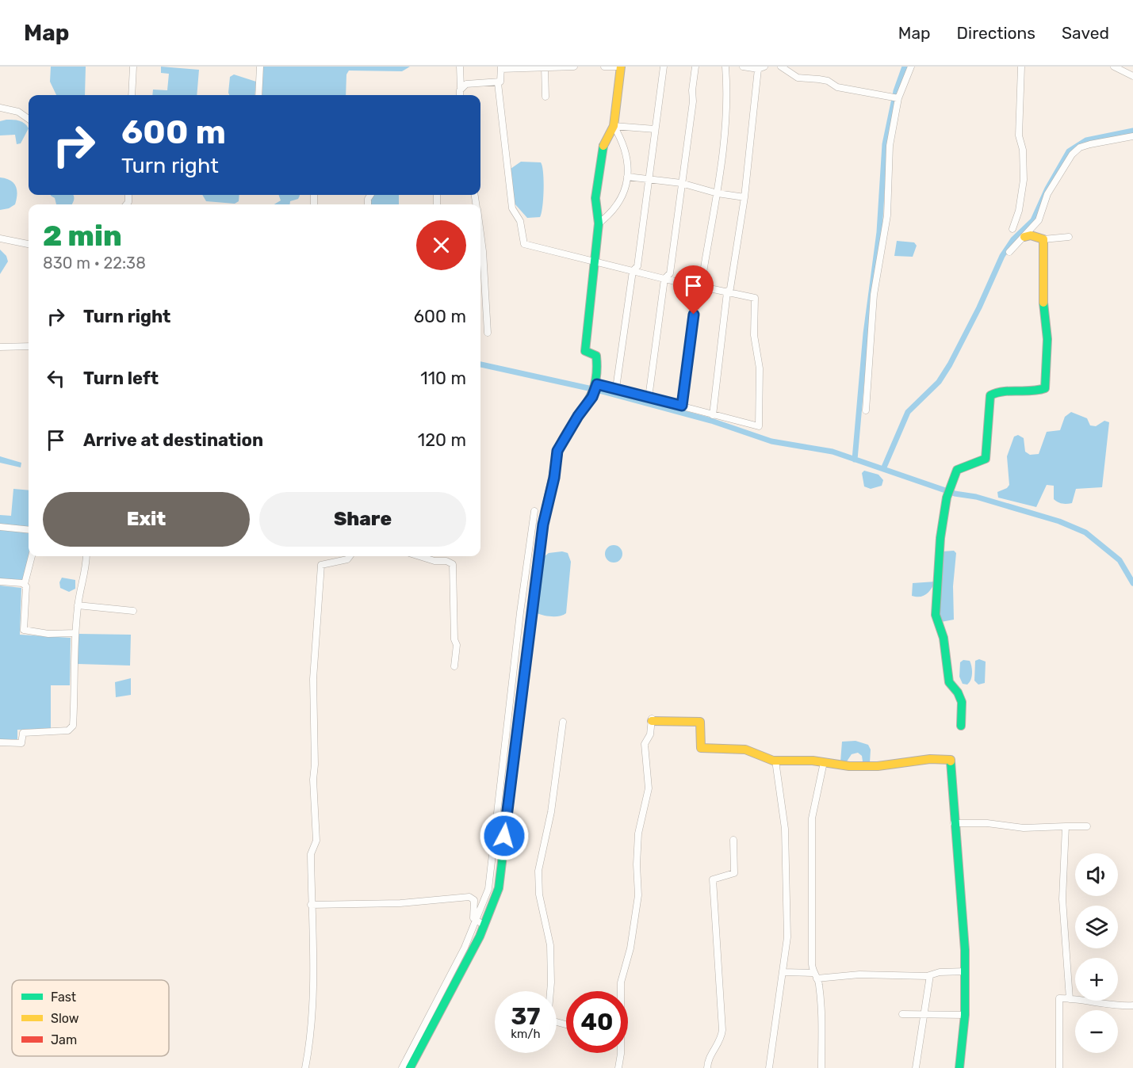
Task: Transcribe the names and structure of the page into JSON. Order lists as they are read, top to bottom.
{
  "legend": ["Fast", "Slow", "Jam"],
  "page": {
    "header": "Map",
    "nav": ["Map", "Directions", "Saved"],
    "turn": ["600 m", "Turn right"],
    "heading": ["2 min", "830 m · 22:38"],
    "list": [
      {
        "name": "Turn right",
        "value": "600 m"
      },
      {
        "name": "Turn left",
        "value": "110 m"
      },
      {
        "name": "Arrive at destination",
        "value": "120 m"
      }
    ],
    "buttons": ["Exit", "Share"],
    "map_buttons": ["+", "−"],
    "speed": "37 km/h",
    "limit": "40"
  }
}
